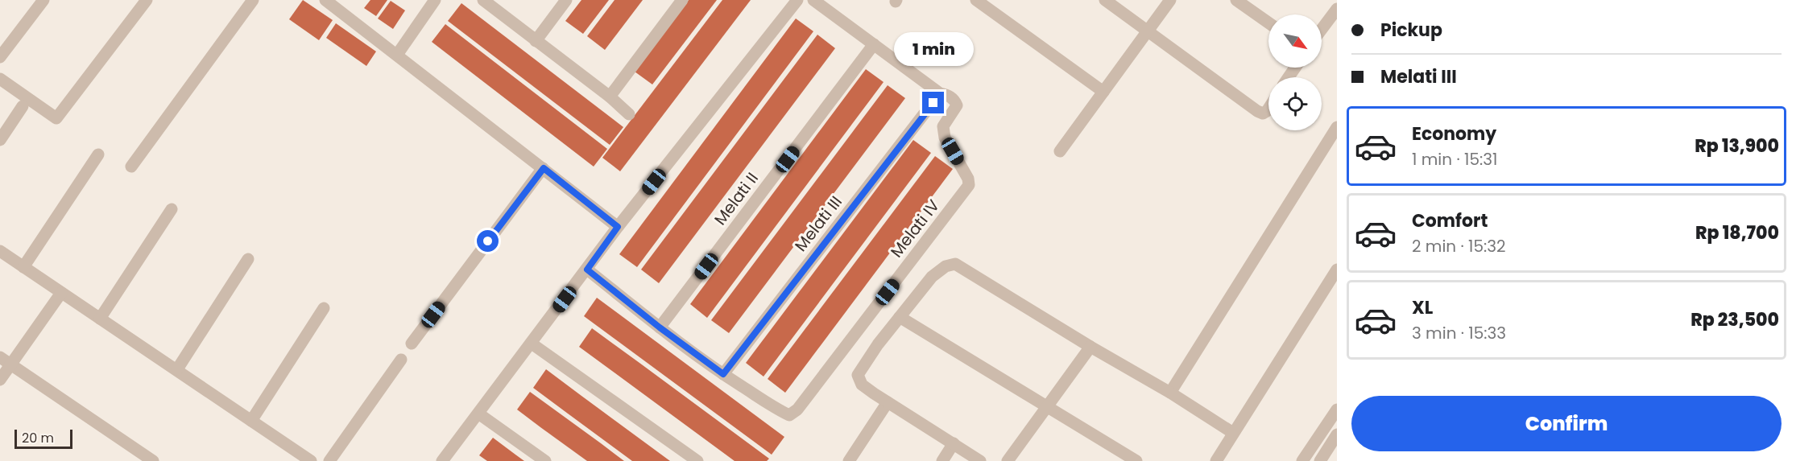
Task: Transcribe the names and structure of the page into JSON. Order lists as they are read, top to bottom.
{
  "streets": {
    "street": ["Melati II", "Melati III", "Melati IV"]
  },
  "crossings": [
    ["Melati III", "Melati IV"]
  ],
  "scale_bar": "20 m",
  "north": "bottom right",
  "page": {
    "banner": ["Pickup", "Melati III"],
    "bubble": "1 min",
    "list": [
      {
        "name": "Economy",
        "note": "1 min · 15:31",
        "value": "Rp 13,900"
      },
      {
        "name": "Comfort",
        "note": "2 min · 15:32",
        "value": "Rp 18,700"
      },
      {
        "name": "XL",
        "note": "3 min · 15:33",
        "value": "Rp 23,500"
      }
    ],
    "buttons": "Confirm",
    "scale": "20 m"
  }
}
